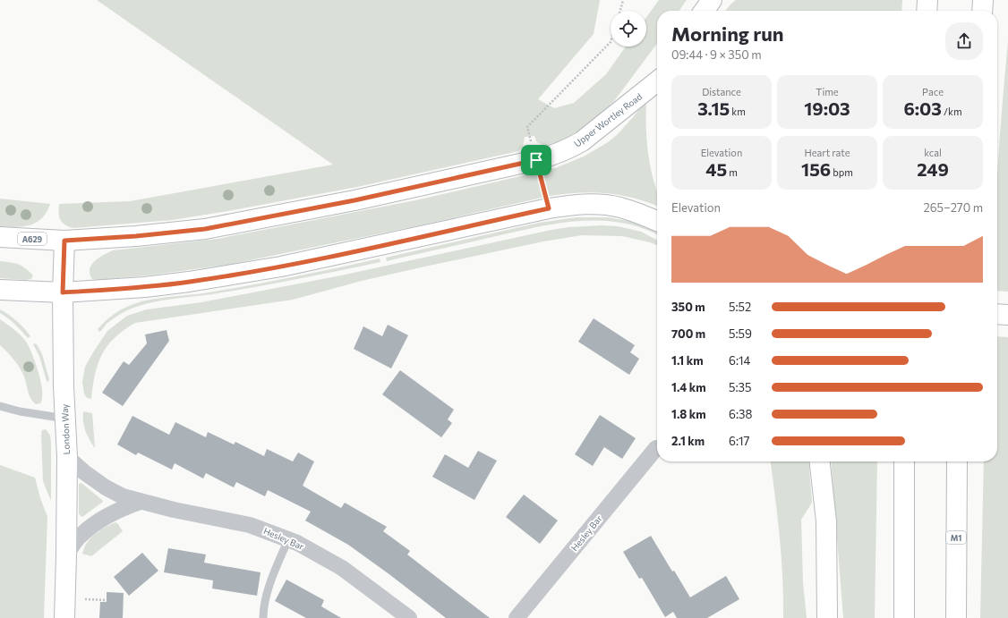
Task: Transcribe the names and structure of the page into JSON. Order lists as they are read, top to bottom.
{
  "streets": {
    "main road": [
      "Upper Wortley Road",
      "A629",
      "London Way",
      "M1"
    ],
    "street": ["Hesley Bar"]
  },
  "crossings": [
    ["Upper Wortley Road", "London Way"],
    ["London Way", "Hesley Bar"]
  ],
  "page": {
    "heading": ["Morning run", "09:44 · 9 × 350 m"],
    "stats": [
      ["Distance", "3.15 km"],
      ["Time", "19:03"],
      ["Pace", "6:03 /km"],
      ["Elevation", "45 m"],
      ["Heart rate", "156 bpm"],
      ["kcal", "249"]
    ],
    "chart": ["Elevation", "265–270 m"],
    "list": [
      {
        "name": "350 m",
        "note": "5:52"
      },
      {
        "name": "700 m",
        "note": "5:59"
      },
      {
        "name": "1.1 km",
        "note": "6:14"
      },
      {
        "name": "1.4 km",
        "note": "5:35"
      },
      {
        "name": "1.8 km",
        "note": "6:38"
      },
      {
        "name": "2.1 km",
        "note": "6:17"
      }
    ]
  }
}
